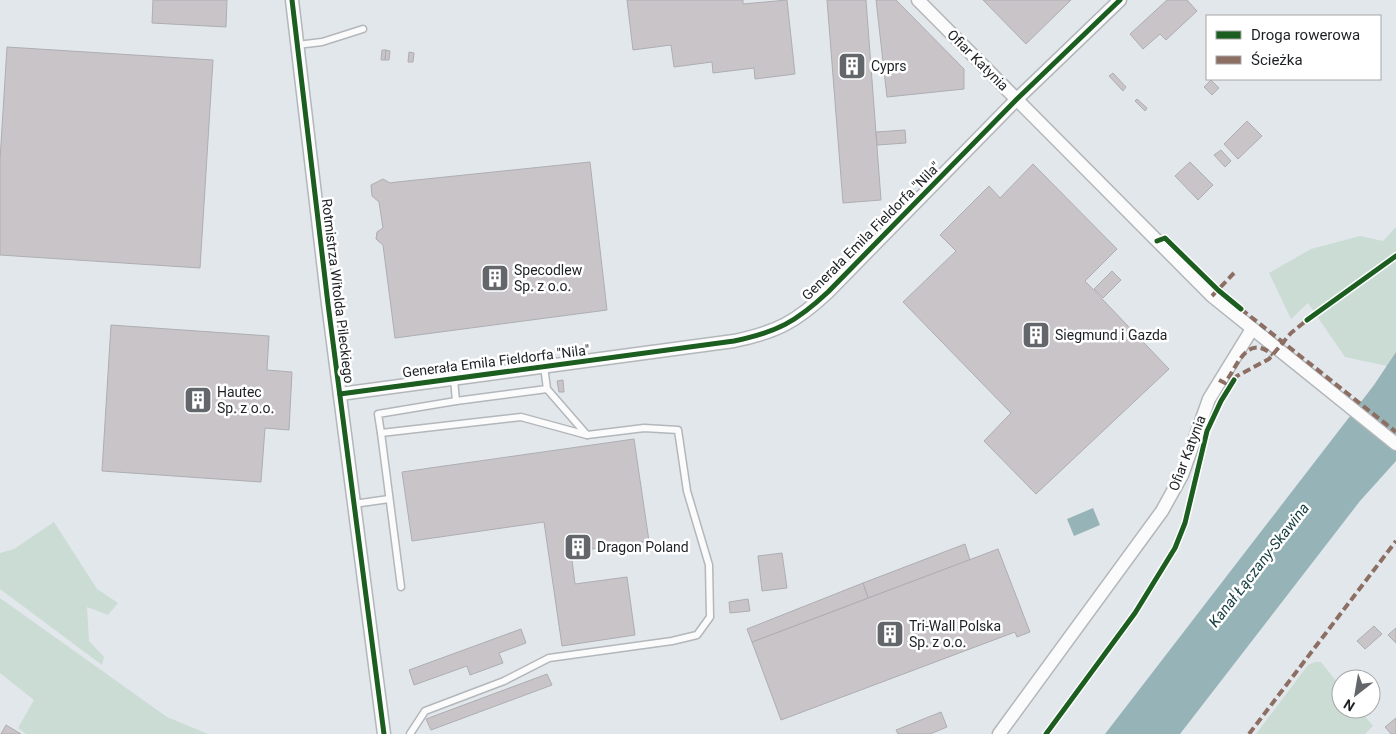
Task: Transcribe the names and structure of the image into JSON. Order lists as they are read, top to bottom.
{
  "streets": {
    "street": ["Ofiar Katynia", "Generała Emila Fieldorfa \"Nila\"", "Rotmistrza Witolda Pileckiego"]
  },
  "crossings": [
    ["Ofiar Katynia", "Generała Emila Fieldorfa \"Nila\""],
    ["Generała Emila Fieldorfa \"Nila\"", "Rotmistrza Witolda Pileckiego"]
  ],
  "water": ["Kanał Łączany-Skawina"],
  "places": {
    "building": [
      "Cyprs",
      "Specodlew Sp. z o.o.",
      "Siegmund i Gazda",
      "Hautec Sp. z o.o.",
      "Dragon Poland",
      "Tri-Wall Polska Sp. z o.o."
    ]
  },
  "legend": ["Droga rowerowa", "Ścieżka"],
  "north": "bottom left"
}
